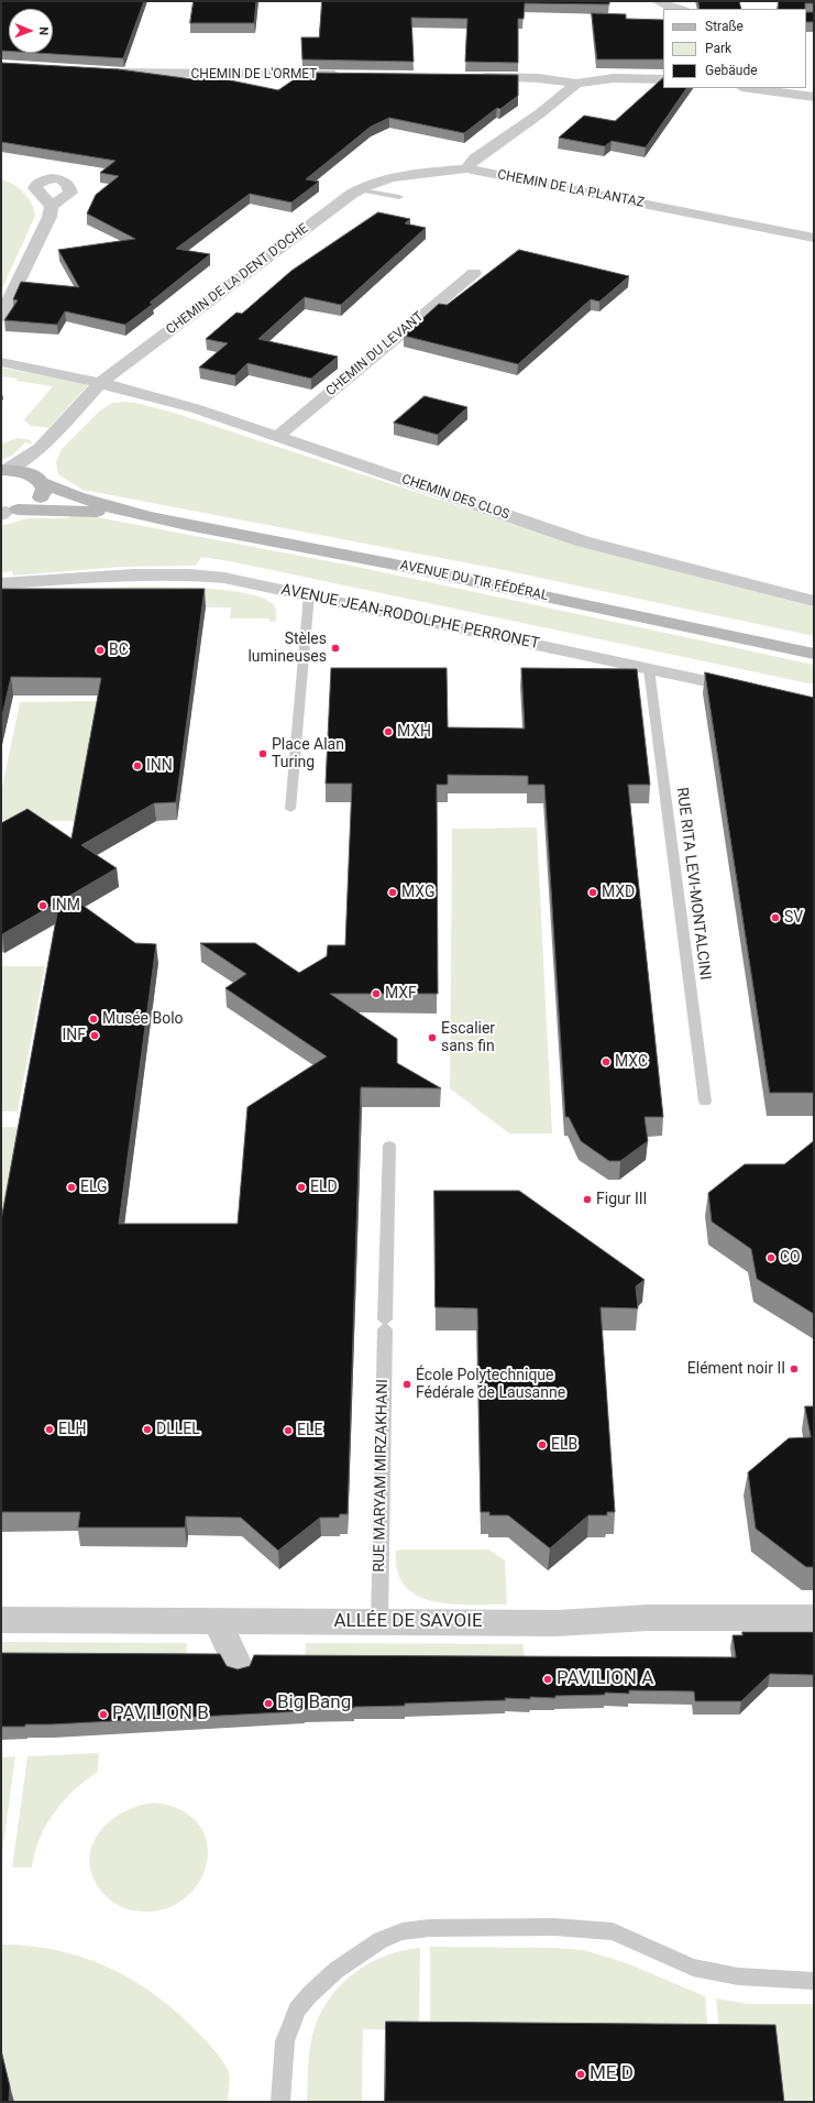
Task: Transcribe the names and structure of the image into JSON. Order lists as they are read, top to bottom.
{
  "streets": {
    "main road": ["AVENUE DU TIR FÉDÉRAL"],
    "street": [
      "CHEMIN DE L'ORMET",
      "CHEMIN DE LA PLANTAZ",
      "CHEMIN DE LA DENT D'OCHE",
      "CHEMIN DU LEVANT",
      "CHEMIN DES CLOS",
      "AVENUE JEAN-RODOLPHE PERRONET",
      "ALLÉE DE SAVOIE"
    ],
    "lane": ["RUE RITA LEVI-MONTALCINI", "RUE MARYAM MIRZAKHANI"]
  },
  "crossings": [
    ["CHEMIN DE LA PLANTAZ", "CHEMIN DE LA DENT D'OCHE"],
    ["CHEMIN DE LA DENT D'OCHE", "CHEMIN DES CLOS"],
    ["CHEMIN DE LA DENT D'OCHE", "AVENUE DU TIR FÉDÉRAL"],
    ["CHEMIN DU LEVANT", "CHEMIN DES CLOS"],
    ["AVENUE JEAN-RODOLPHE PERRONET", "RUE RITA LEVI-MONTALCINI"],
    ["RUE MARYAM MIRZAKHANI", "ALLÉE DE SAVOIE"]
  ],
  "places": [
    "Stèles lumineuses",
    "BC",
    "MXH",
    "Place Alan Turing",
    "INN",
    "MXG",
    "MXD",
    "INM",
    "SV",
    "MXF",
    "Musée Bolo",
    "INF",
    "Escalier sans fin",
    "MXC",
    "ELG",
    "ELD",
    "Figur III",
    "CO",
    "Elément noir II",
    "École Polytechnique Fédérale de Lausanne",
    "ELH",
    "DLLEL",
    "ELE",
    "ELB",
    "PAVILION A",
    "Big Bang",
    "PAVILION B",
    "ME D"
  ],
  "legend": ["Straße", "Park", "Gebäude"],
  "north": "right"
}
